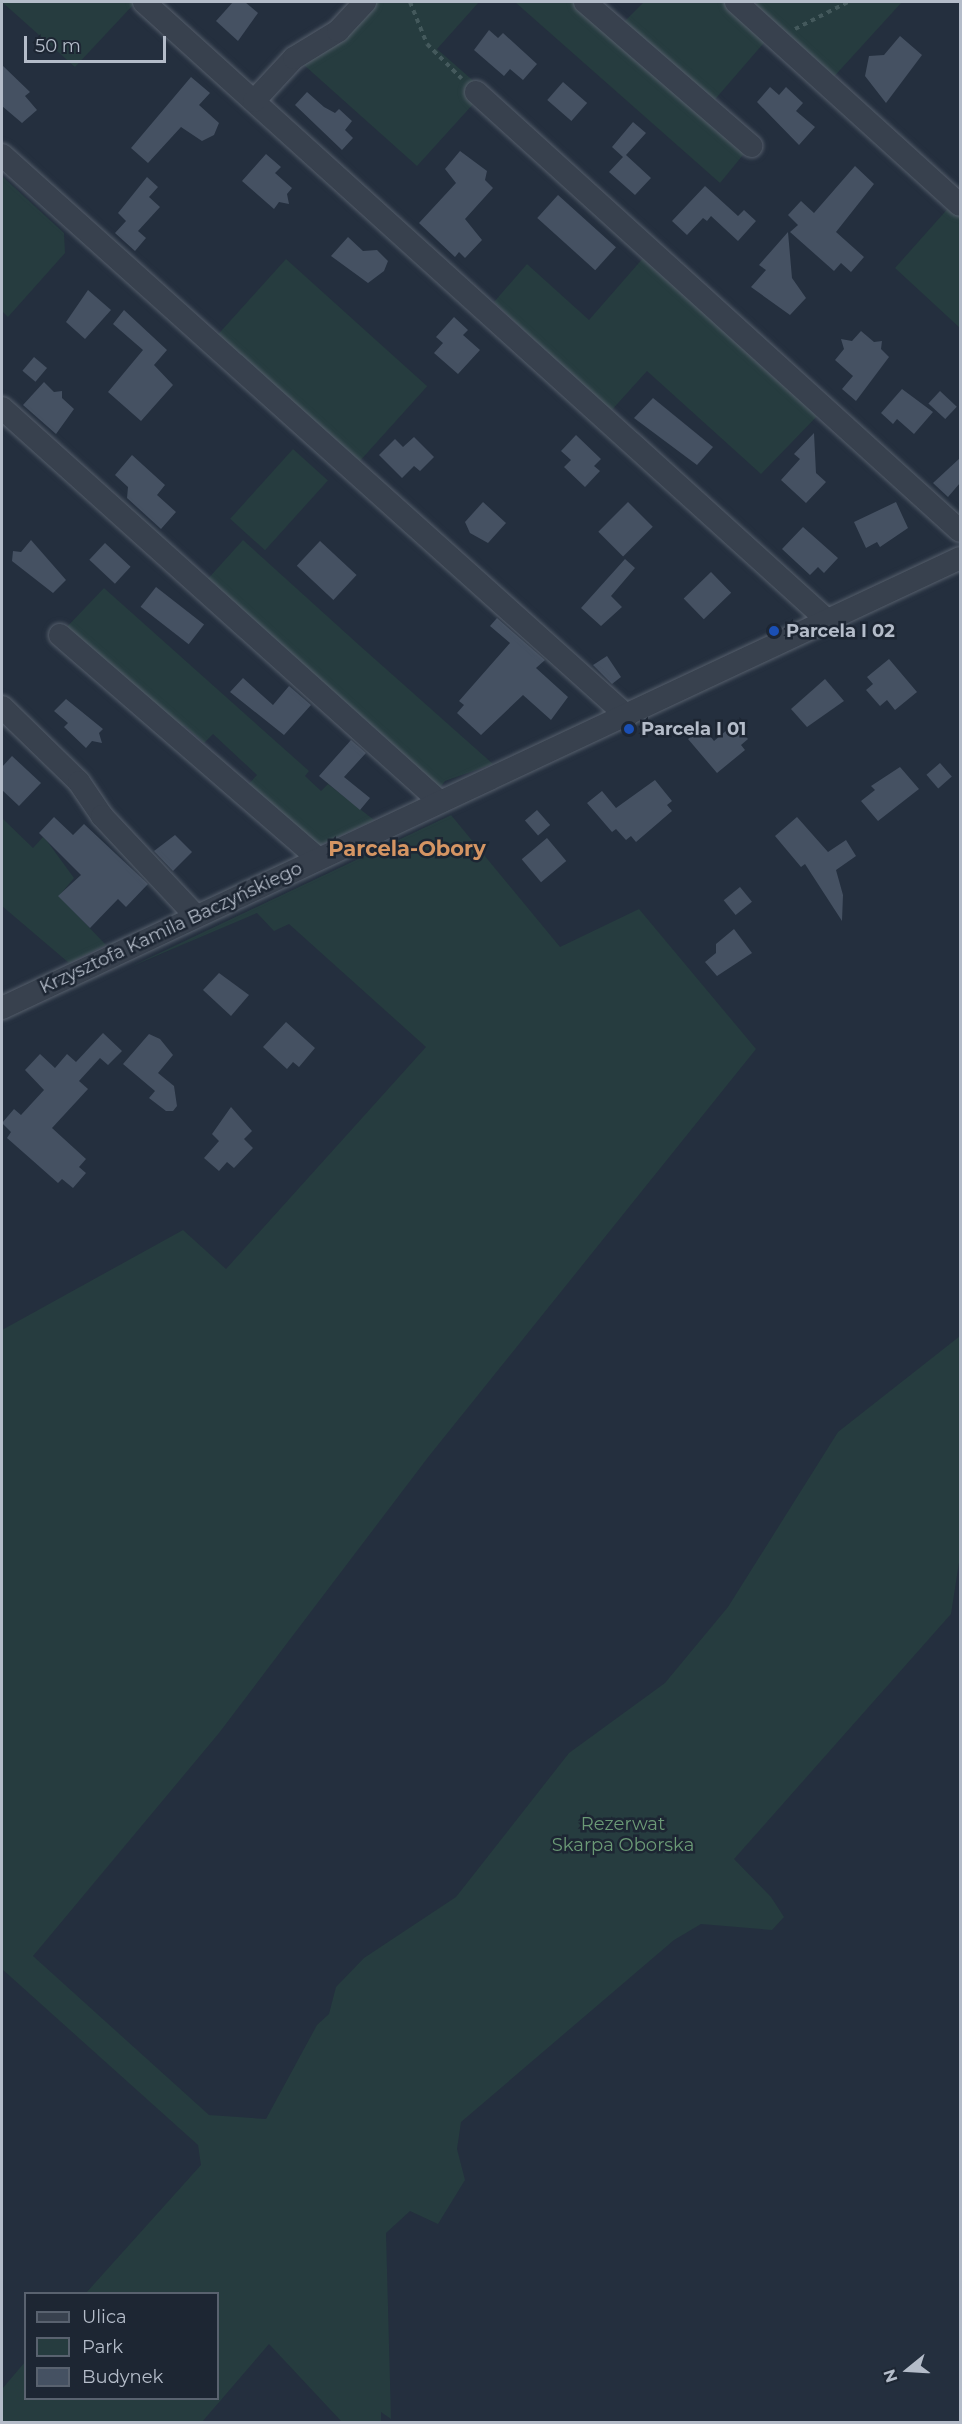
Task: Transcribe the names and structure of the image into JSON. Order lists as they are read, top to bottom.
{
  "streets": {
    "street": ["Krzysztofa Kamila Baczyńskiego"]
  },
  "districts": ["Parcela-Obory"],
  "parks": ["Rezerwat Skarpa Oborska"],
  "places": ["Parcela I 02", "Parcela I 01"],
  "legend": ["Ulica", "Park", "Budynek"],
  "scale_bar": "50 m",
  "north": "left"
}
